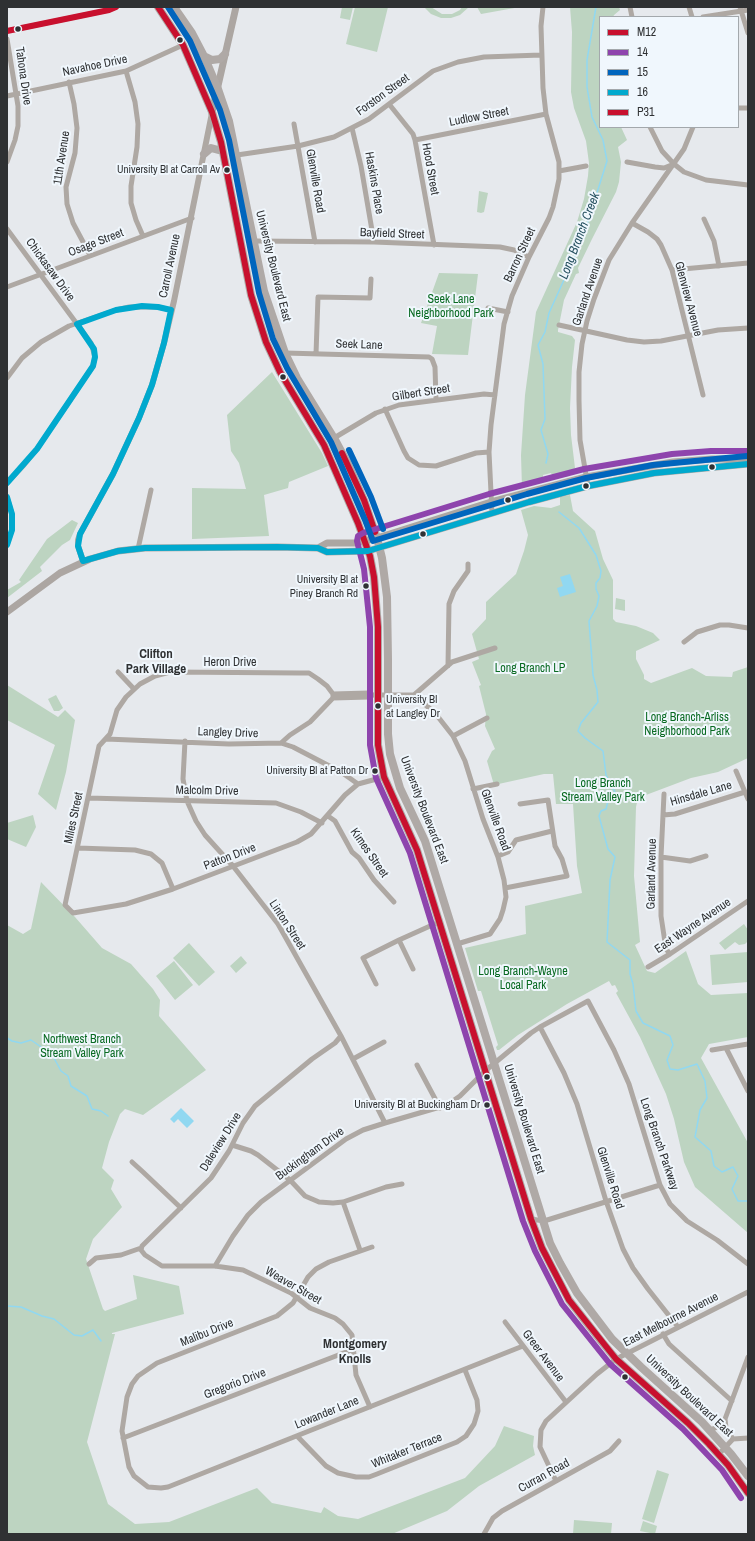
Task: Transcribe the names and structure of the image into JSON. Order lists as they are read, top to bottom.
{
  "streets": {
    "main road": ["Carroll Avenue", "University Boulevard East"],
    "street": [
      "Navahoe Drive",
      "Tahona Drive",
      "Forston Street",
      "Ludlow Street",
      "11th Avenue",
      "Hood Street",
      "Glenville Road",
      "Haskins Place",
      "Bayfield Street",
      "Osage Street",
      "Barron Street",
      "Chickasaw Drive",
      "Garland Avenue",
      "Glenview Avenue",
      "Seek Lane",
      "Gilbert Street",
      "Heron Drive",
      "Langley Drive",
      "Malcolm Drive",
      "Hinsdale Lane",
      "Miles Street",
      "Kimes Street",
      "Patton Drive",
      "Linton Street",
      "East Wayne Avenue",
      "Daleview Drive",
      "Long Branch Parkway",
      "Buckingham Drive",
      "Weaver Street",
      "East Melbourne Avenue",
      "Malibu Drive",
      "Greer Avenue",
      "Gregorio Drive",
      "Lowander Lane",
      "Whitaker Terrace",
      "Curran Road"
    ]
  },
  "crossings": [
    ["Navahoe Drive", "Tahona Drive"],
    ["Navahoe Drive", "11th Avenue"],
    ["Navahoe Drive", "University Boulevard East"],
    ["Forston Street", "Hood Street"],
    ["Forston Street", "Glenville Road"],
    ["Forston Street", "Haskins Place"],
    ["Forston Street", "Barron Street"],
    ["Forston Street", "University Boulevard East"],
    ["Ludlow Street", "Hood Street"],
    ["Ludlow Street", "Barron Street"],
    ["11th Avenue", "Osage Street"],
    ["Hood Street", "Bayfield Street"],
    ["Glenville Road", "Bayfield Street"],
    ["Glenville Road", "University Boulevard East"],
    ["Glenville Road", "Long Branch Parkway"],
    ["Glenville Road", "East Melbourne Avenue"],
    ["Haskins Place", "Bayfield Street"],
    ["Bayfield Street", "Barron Street"],
    ["Bayfield Street", "University Boulevard East"],
    ["Osage Street", "Carroll Avenue"],
    ["Osage Street", "Chickasaw Drive"],
    ["Barron Street", "Gilbert Street"],
    ["Carroll Avenue", "University Boulevard East"],
    ["University Boulevard East", "Seek Lane"],
    ["University Boulevard East", "Gilbert Street"],
    ["University Boulevard East", "Patton Drive"],
    ["University Boulevard East", "Buckingham Drive"],
    ["University Boulevard East", "East Melbourne Avenue"],
    ["Garland Avenue", "Glenview Avenue"],
    ["Garland Avenue", "Hinsdale Lane"],
    ["Garland Avenue", "East Wayne Avenue"],
    ["Seek Lane", "Gilbert Street"],
    ["Heron Drive", "Langley Drive"],
    ["Heron Drive", "Miles Street"],
    ["Langley Drive", "Miles Street"],
    ["Langley Drive", "Linton Street"],
    ["Malcolm Drive", "Miles Street"],
    ["Malcolm Drive", "Patton Drive"],
    ["Malcolm Drive", "Linton Street"],
    ["Miles Street", "Patton Drive"],
    ["Kimes Street", "Patton Drive"],
    ["Patton Drive", "Linton Street"],
    ["Linton Street", "Daleview Drive"],
    ["Linton Street", "Buckingham Drive"],
    ["Daleview Drive", "Weaver Street"],
    ["Buckingham Drive", "Weaver Street"],
    ["Weaver Street", "Malibu Drive"],
    ["Weaver Street", "Gregorio Drive"],
    ["Weaver Street", "Lowander Lane"],
    ["East Melbourne Avenue", "Greer Avenue"],
    ["East Melbourne Avenue", "Curran Road"],
    ["Malibu Drive", "Gregorio Drive"],
    ["Malibu Drive", "Lowander Lane"],
    ["Greer Avenue", "Lowander Lane"],
    ["Lowander Lane", "Whitaker Terrace"]
  ],
  "districts": ["Clifton Park Village", "Montgomery Knolls"],
  "water": ["Long Branch Creek"],
  "parks": [
    "Seek Lane Neighborhood Park",
    "Long Branch LP",
    "Long Branch-Arliss Neighborhood Park",
    "Long Branch Stream Valley Park",
    "Long Branch-Wayne Local Park",
    "Northwest Branch Stream Valley Park"
  ],
  "places": [
    "University Bl at Carroll Av",
    "University Bl at Piney Branch Rd",
    "University Bl at Langley Dr",
    "University Bl at Patton Dr",
    "University Bl at Buckingham Dr"
  ],
  "lines": [
    "transit line M12",
    "transit line 15",
    "transit line P31",
    "transit line 16",
    "transit line 14"
  ],
  "legend": [
    "M12",
    "14",
    "15",
    "16",
    "P31"
  ]
}
